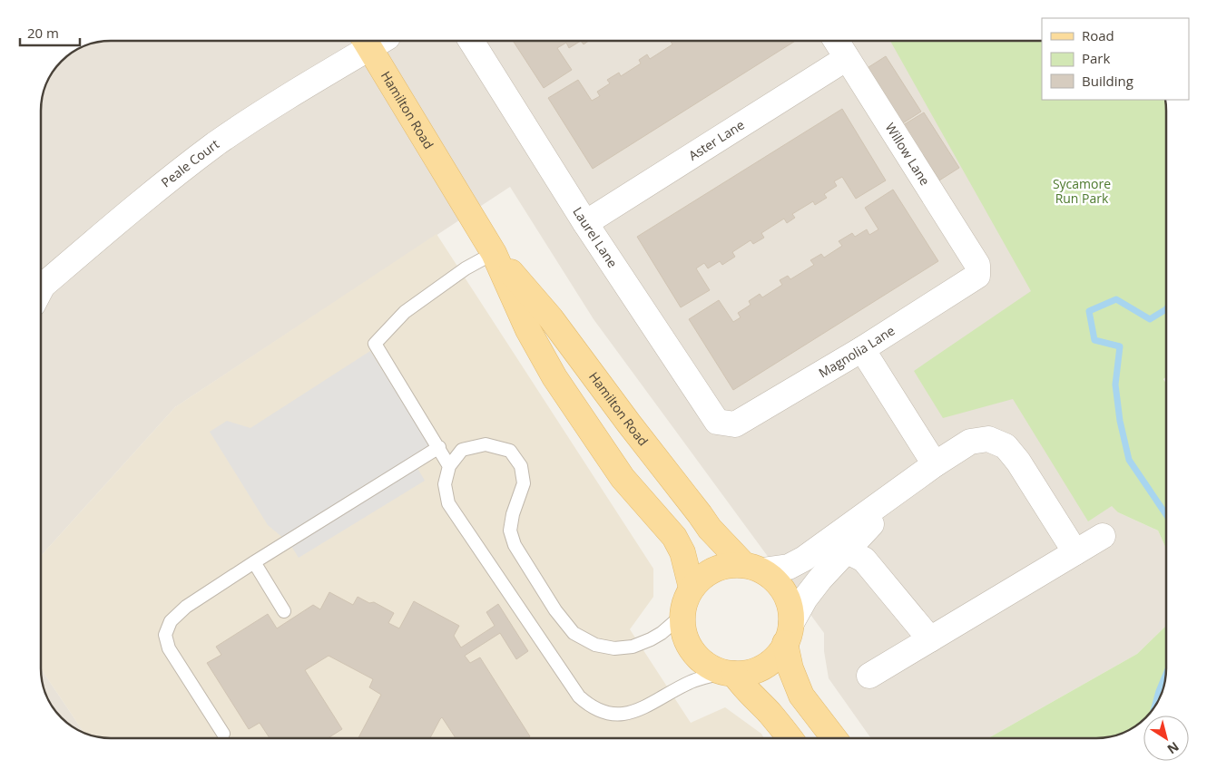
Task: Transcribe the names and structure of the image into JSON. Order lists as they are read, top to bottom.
{
  "streets": {
    "main road": ["Hamilton Road"],
    "street": [
      "Aster Lane",
      "Willow Lane",
      "Peale Court",
      "Laurel Lane",
      "Magnolia Lane"
    ]
  },
  "crossings": [
    ["Hamilton Road", "Peale Court"],
    ["Aster Lane", "Willow Lane"],
    ["Aster Lane", "Laurel Lane"],
    ["Willow Lane", "Magnolia Lane"],
    ["Laurel Lane", "Magnolia Lane"]
  ],
  "parks": ["Sycamore Run Park"],
  "legend": ["Road", "Park", "Building"],
  "scale_bar": "20 m",
  "north": "bottom right"
}
